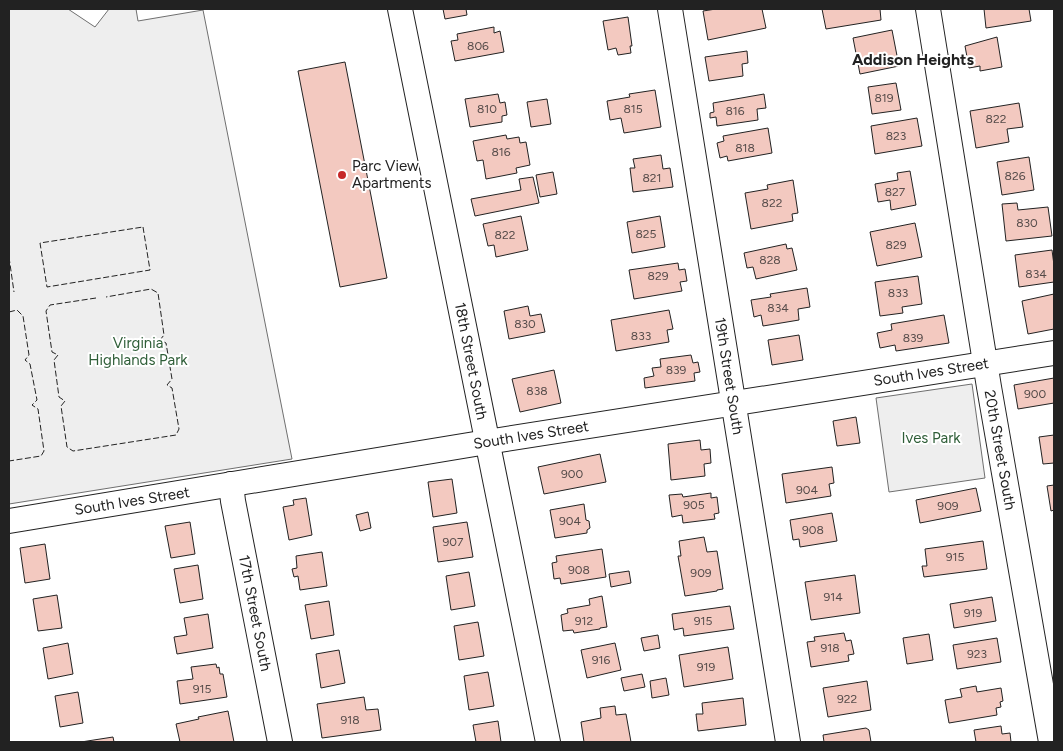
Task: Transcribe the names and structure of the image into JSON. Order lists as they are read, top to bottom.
{
  "streets": {
    "street": [
      "18th Street South",
      "South Ives Street",
      "19th Street South",
      "20th Street South",
      "17th Street South"
    ]
  },
  "crossings": [
    ["18th Street South", "South Ives Street"],
    ["South Ives Street", "19th Street South"],
    ["South Ives Street", "20th Street South"],
    ["South Ives Street", "17th Street South"]
  ],
  "districts": ["Addison Heights"],
  "parks": ["Virginia Highlands Park", "Ives Park"],
  "places": ["Parc View Apartments"],
  "house_numbers": [
    "806",
    "819",
    "810",
    "815",
    "816",
    "822",
    "823",
    "818",
    "816",
    "826",
    "821",
    "827",
    "822",
    "830",
    "825",
    "822",
    "829",
    "828",
    "834",
    "829",
    "833",
    "834",
    "830",
    "833",
    "839",
    "839",
    "838",
    "900",
    "900",
    "904",
    "905",
    "909",
    "904",
    "908",
    "907",
    "915",
    "908",
    "909",
    "914",
    "919",
    "912",
    "915",
    "918",
    "923",
    "916",
    "919",
    "915",
    "922",
    "918"
  ]
}
